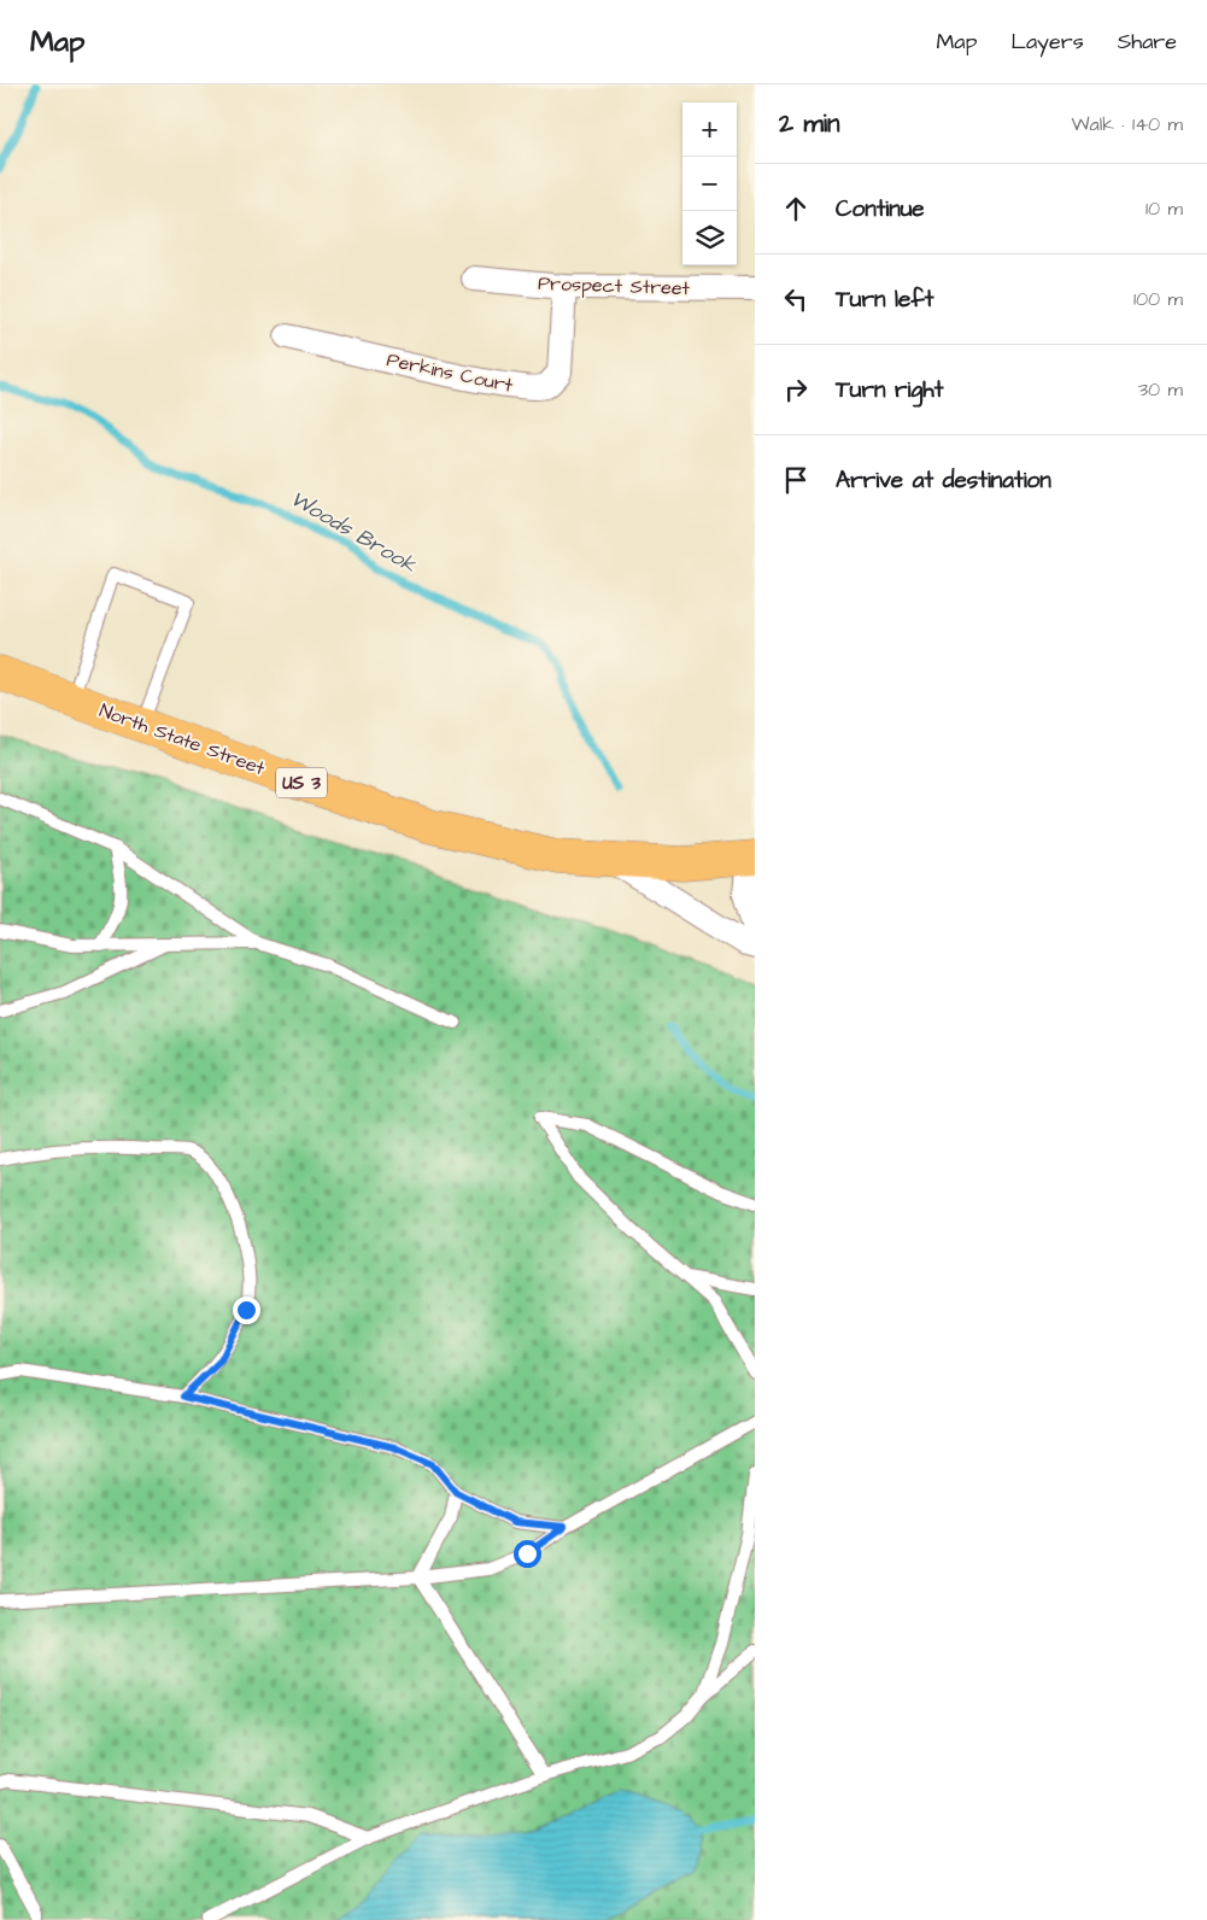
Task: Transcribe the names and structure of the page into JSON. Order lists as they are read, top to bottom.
{
  "streets": {
    "main road": ["North State Street", "US 3"],
    "street": ["Prospect Street", "Perkins Court"]
  },
  "crossings": [
    ["Prospect Street", "Perkins Court"]
  ],
  "water": ["Woods Brook"],
  "page": {
    "header": "Map",
    "nav": ["Map", "Layers", "Share"],
    "heading": ["2 min", "Walk · 140 m"],
    "map_buttons": ["+", "−"],
    "list": [
      ["Continue", "10 m"],
      ["Turn left", "100 m"],
      ["Turn right", "30 m"],
      "Arrive at destination"
    ]
  }
}
